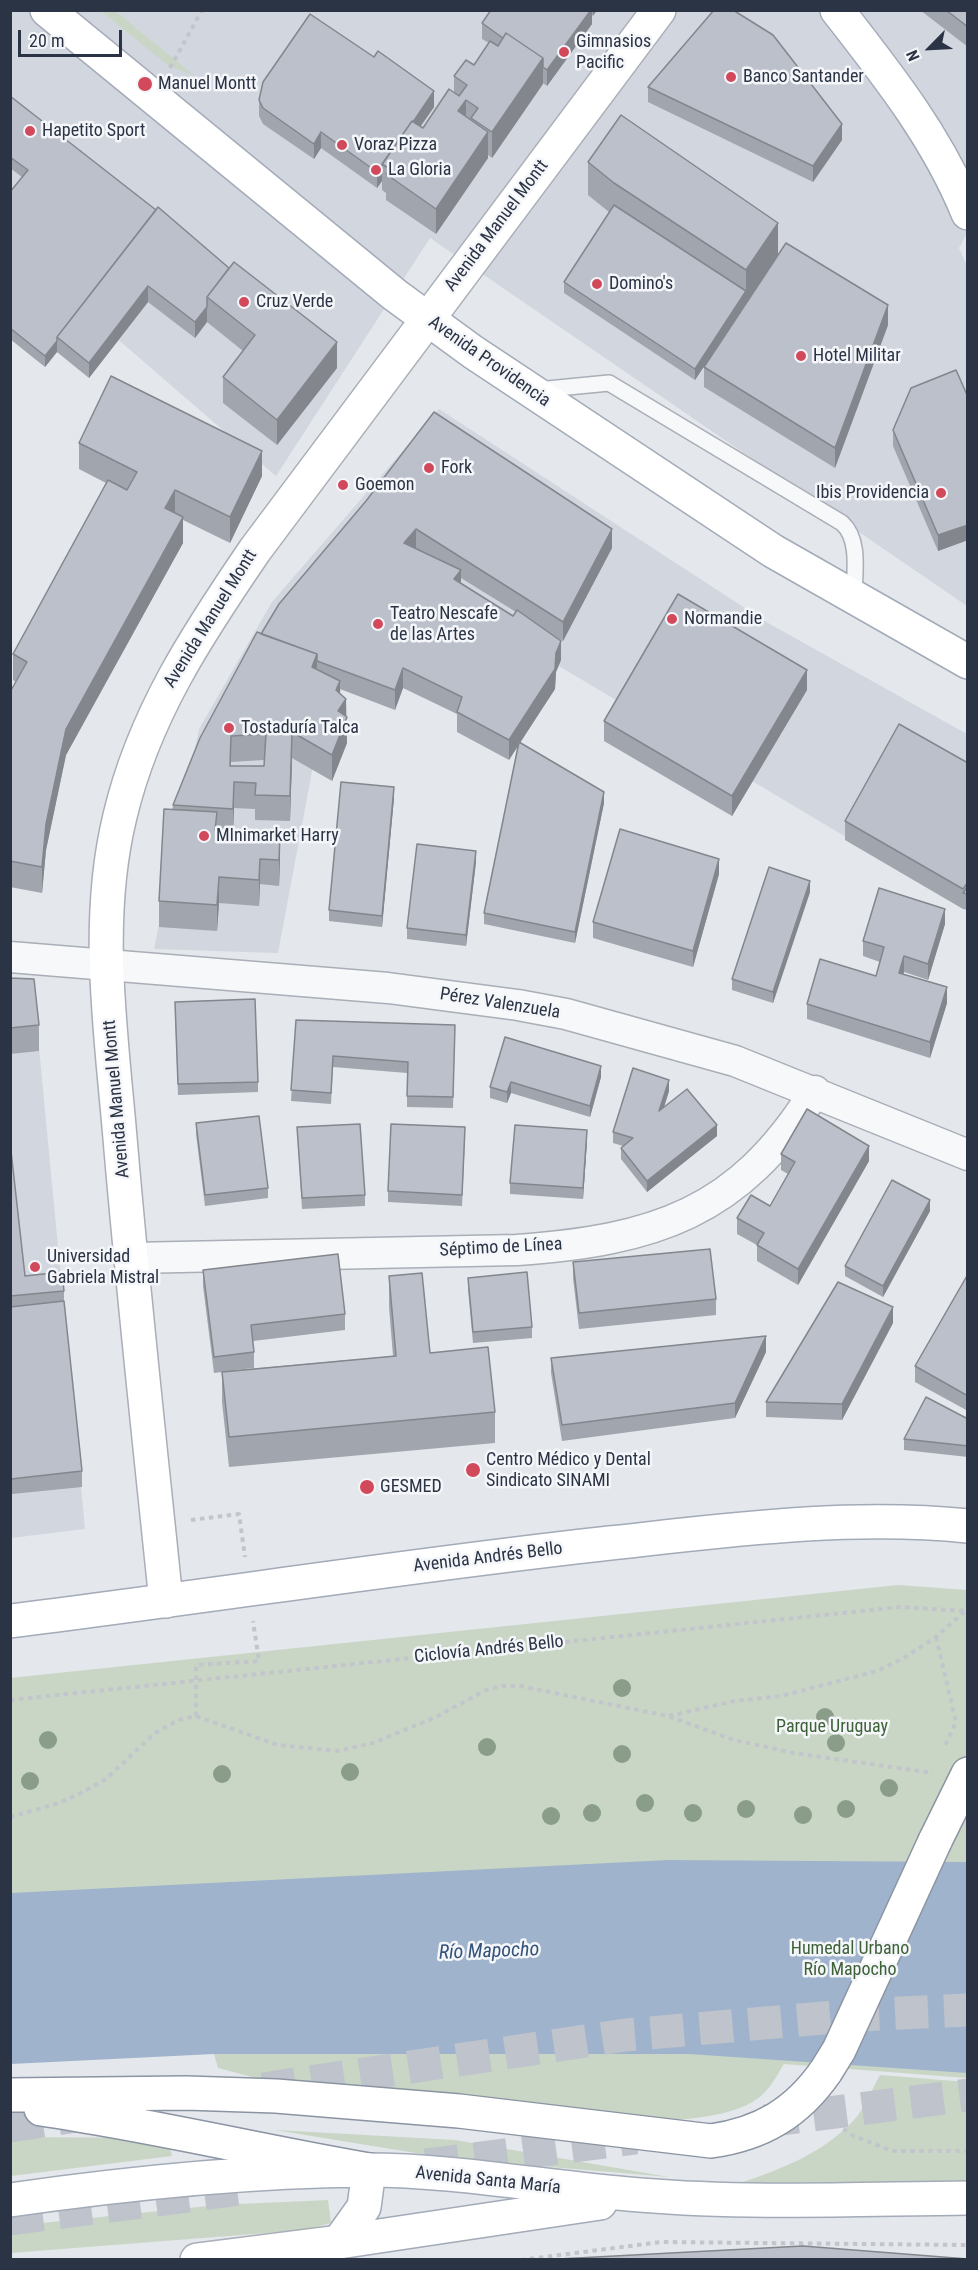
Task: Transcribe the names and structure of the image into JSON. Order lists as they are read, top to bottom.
{
  "streets": {
    "main road": [
      "Avenida Manuel Montt",
      "Avenida Providencia",
      "Avenida Andrés Bello",
      "Avenida Santa María"
    ],
    "street": ["Pérez Valenzuela", "Séptimo de Línea"],
    "path": ["Ciclovía Andrés Bello"]
  },
  "crossings": [
    ["Avenida Manuel Montt", "Avenida Providencia"],
    ["Avenida Manuel Montt", "Pérez Valenzuela"],
    ["Avenida Manuel Montt", "Séptimo de Línea"],
    ["Avenida Manuel Montt", "Avenida Andrés Bello"],
    ["Pérez Valenzuela", "Séptimo de Línea"]
  ],
  "water": ["Río Mapocho"],
  "parks": ["Parque Uruguay", "Humedal Urbano Río Mapocho"],
  "places": [
    "Gimnasios Pacific",
    "Banco Santander",
    "Manuel Montt",
    "Hapetito Sport",
    "Voraz Pizza",
    "La Gloria",
    "Domino's",
    "Cruz Verde",
    "Hotel Militar",
    "Fork",
    "Goemon",
    "Ibis Providencia",
    "Normandie",
    "Teatro Nescafe de las Artes",
    "Tostaduría Talca",
    "MInimarket Harry",
    "Universidad Gabriela Mistral",
    "Centro Médico y Dental Sindicato SINAMI",
    "GESMED"
  ],
  "scale_bar": "20 m",
  "north": "bottom left"
}
